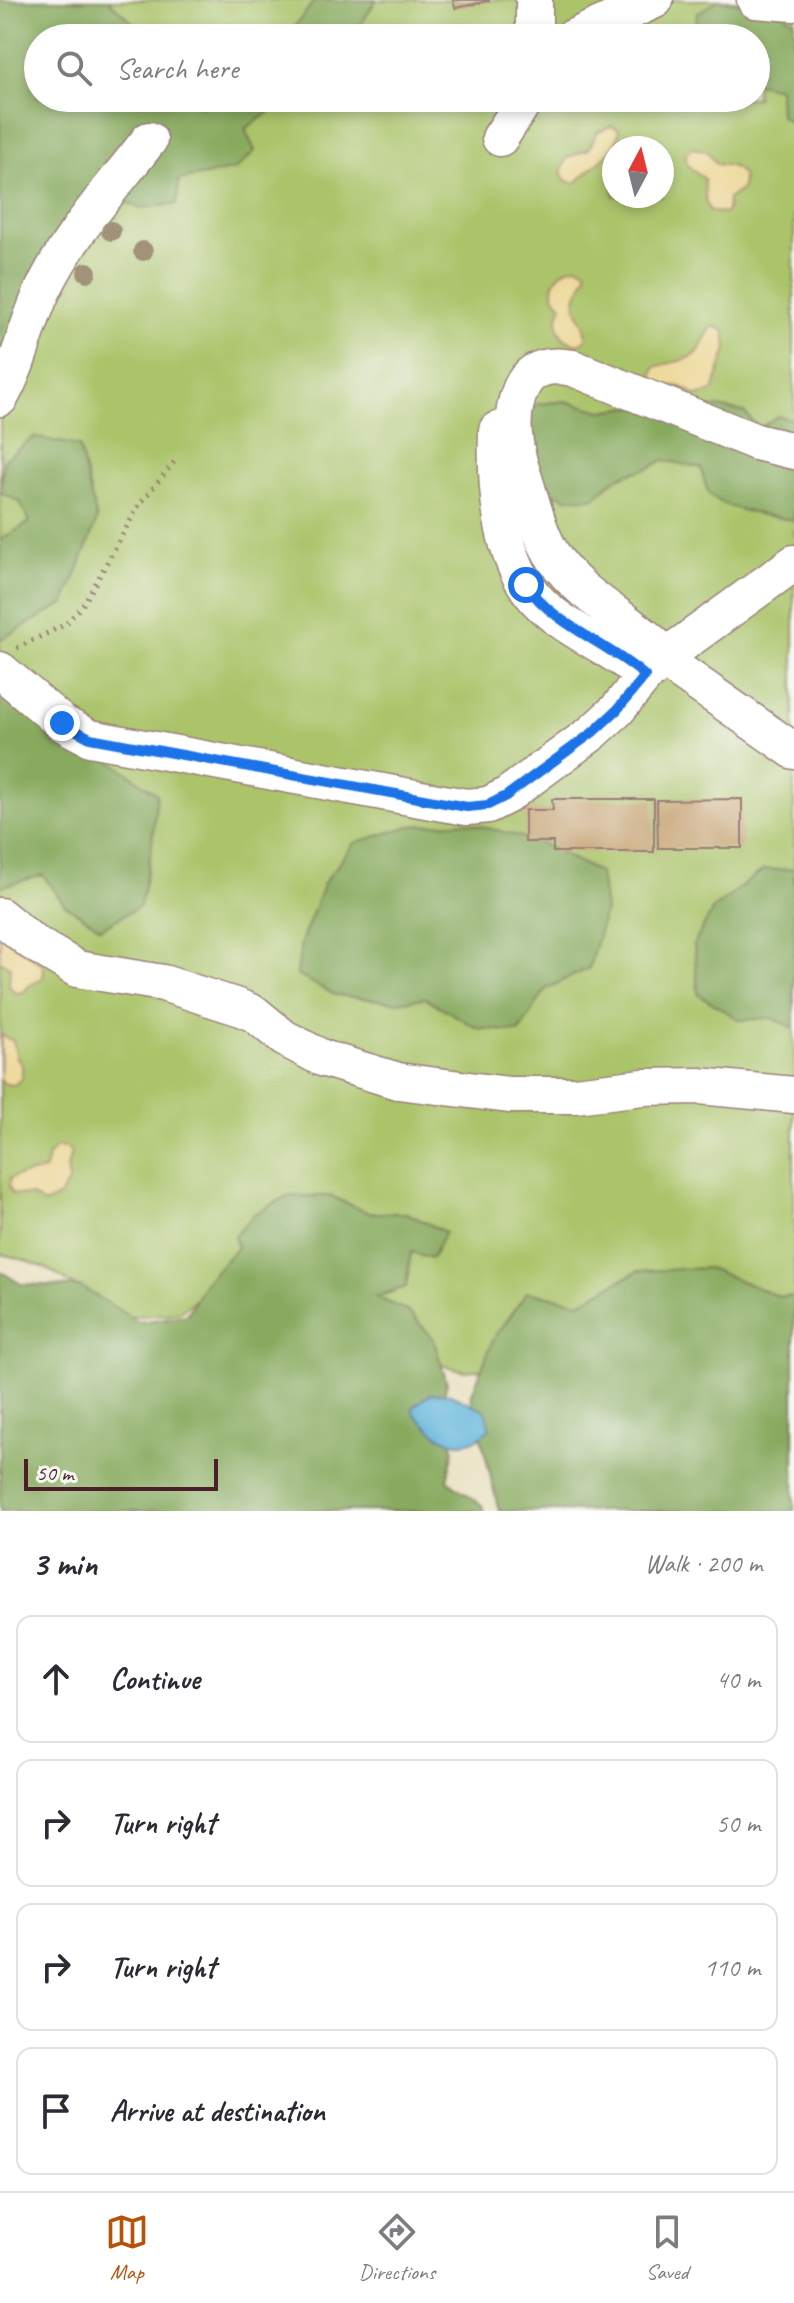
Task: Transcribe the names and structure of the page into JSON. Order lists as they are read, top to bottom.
{
  "scale_bar": "50 m",
  "north": "top",
  "page": {
    "search": "Search here",
    "scale": "50 m",
    "heading": ["3 min", "Walk · 200 m"],
    "list": [
      ["Continue", "40 m"],
      ["Turn right", "50 m"],
      ["Turn right", "110 m"],
      "Arrive at destination"
    ],
    "nav": ["Map", "Directions", "Saved"]
  }
}
